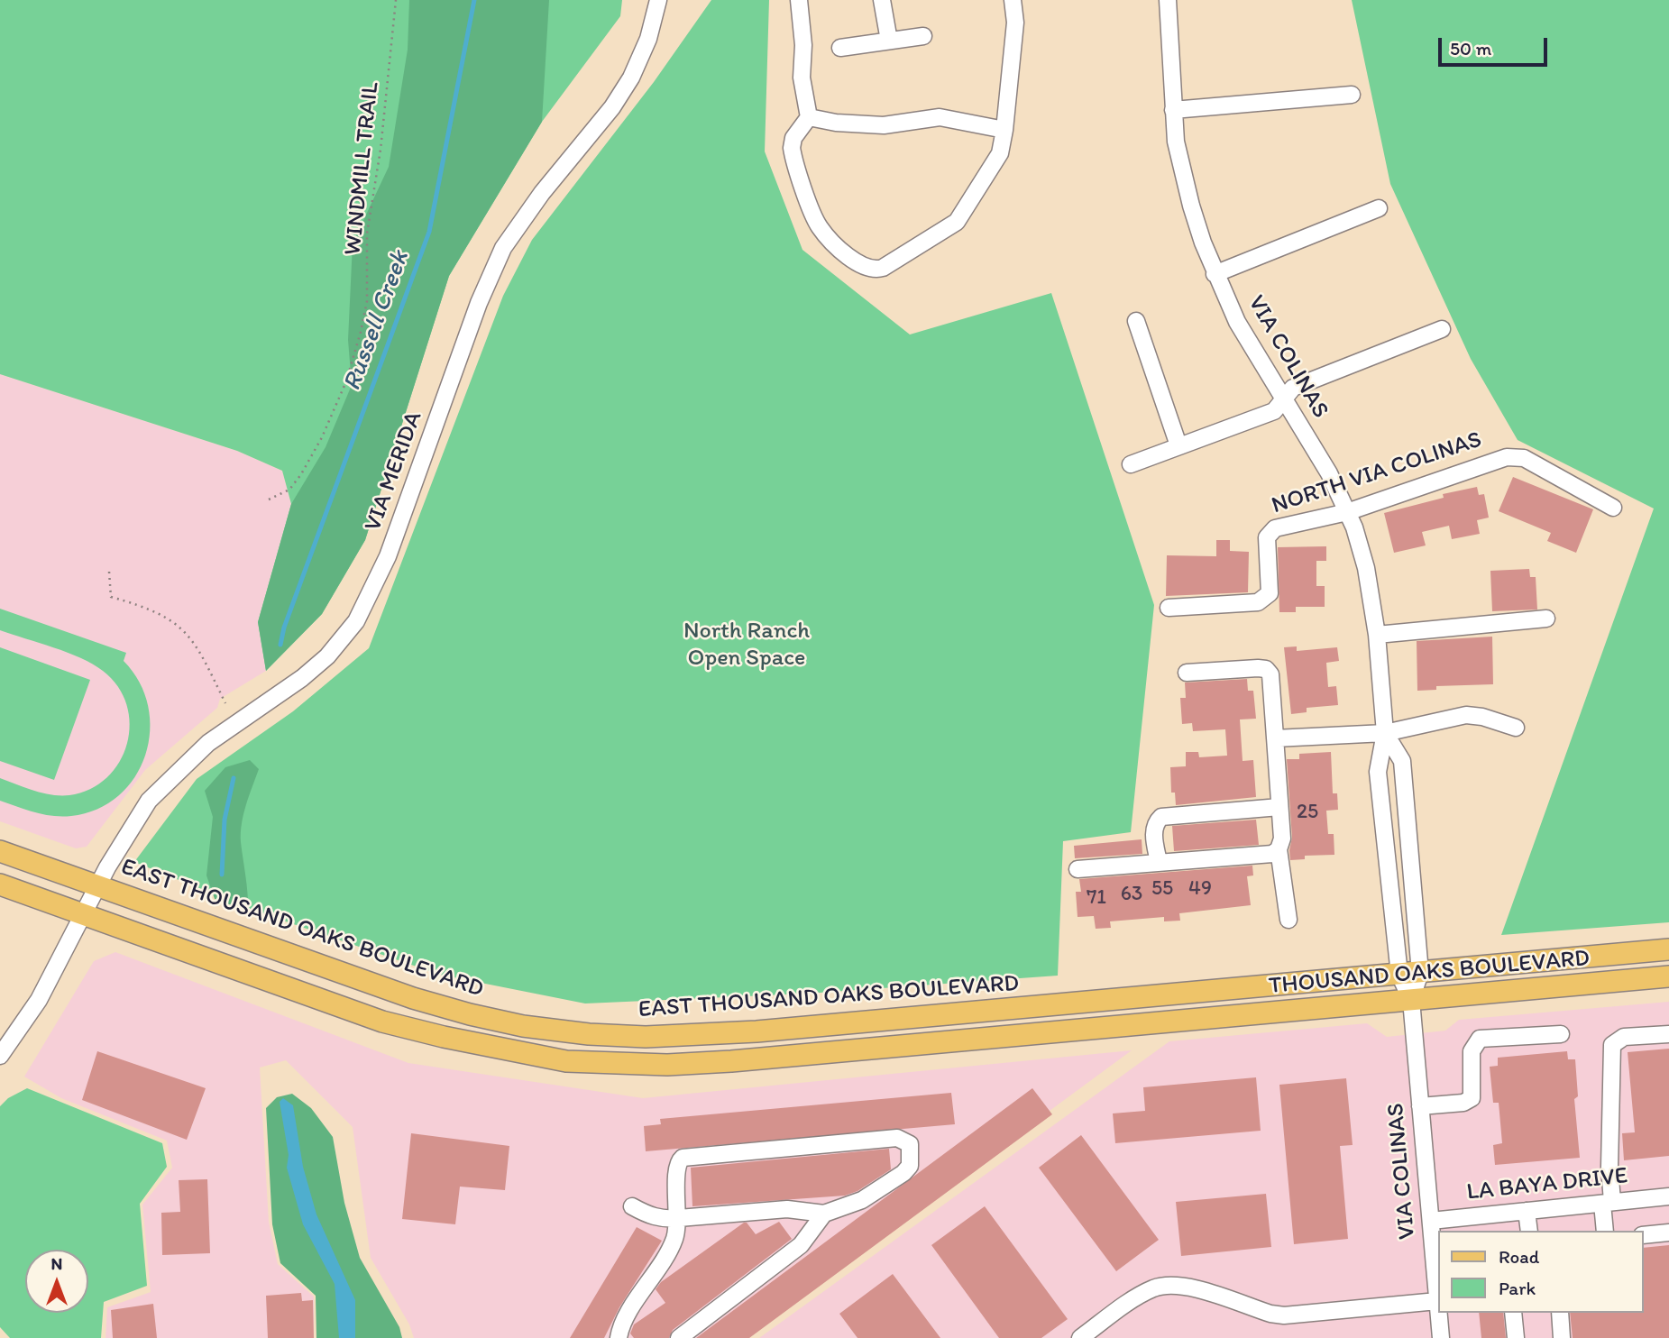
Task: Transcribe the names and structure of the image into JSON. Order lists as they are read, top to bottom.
{
  "streets": {
    "main road": ["EAST THOUSAND OAKS BOULEVARD", "THOUSAND OAKS BOULEVARD"],
    "street": [
      "VIA COLINAS",
      "VIA MERIDA",
      "NORTH VIA COLINAS",
      "LA BAYA DRIVE"
    ],
    "path": ["WINDMILL TRAIL"]
  },
  "crossings": [
    ["VIA COLINAS", "NORTH VIA COLINAS"],
    ["VIA COLINAS", "THOUSAND OAKS BOULEVARD"],
    ["VIA COLINAS", "LA BAYA DRIVE"],
    ["VIA MERIDA", "EAST THOUSAND OAKS BOULEVARD"],
    ["EAST THOUSAND OAKS BOULEVARD", "THOUSAND OAKS BOULEVARD"]
  ],
  "water": ["Russell Creek"],
  "parks": ["North Ranch Open Space"],
  "house_numbers": [
    "25",
    "55",
    "49",
    "63",
    "71"
  ],
  "legend": ["Road", "Park"],
  "scale_bar": "50 m",
  "north": "top"
}
